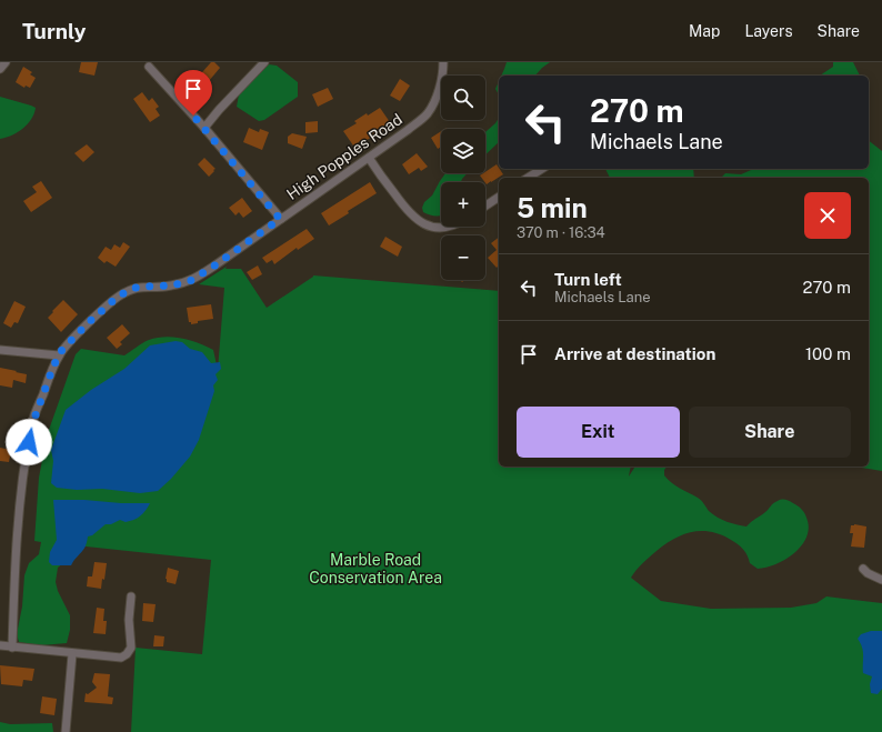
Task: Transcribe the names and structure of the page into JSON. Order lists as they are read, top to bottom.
{
  "streets": {
    "street": ["High Popples Road"]
  },
  "parks": ["Marble Road Conservation Area"],
  "page": {
    "header": "Turnly",
    "nav": ["Map", "Layers", "Share"],
    "map_buttons": ["+", "−"],
    "turn": ["270 m", "Michaels Lane"],
    "heading": ["5 min", "370 m · 16:34"],
    "list": [
      {
        "name": "Turn left",
        "note": "Michaels Lane",
        "value": "270 m"
      },
      {
        "name": "Arrive at destination",
        "value": "100 m"
      }
    ],
    "buttons": ["Exit", "Share"]
  }
}
